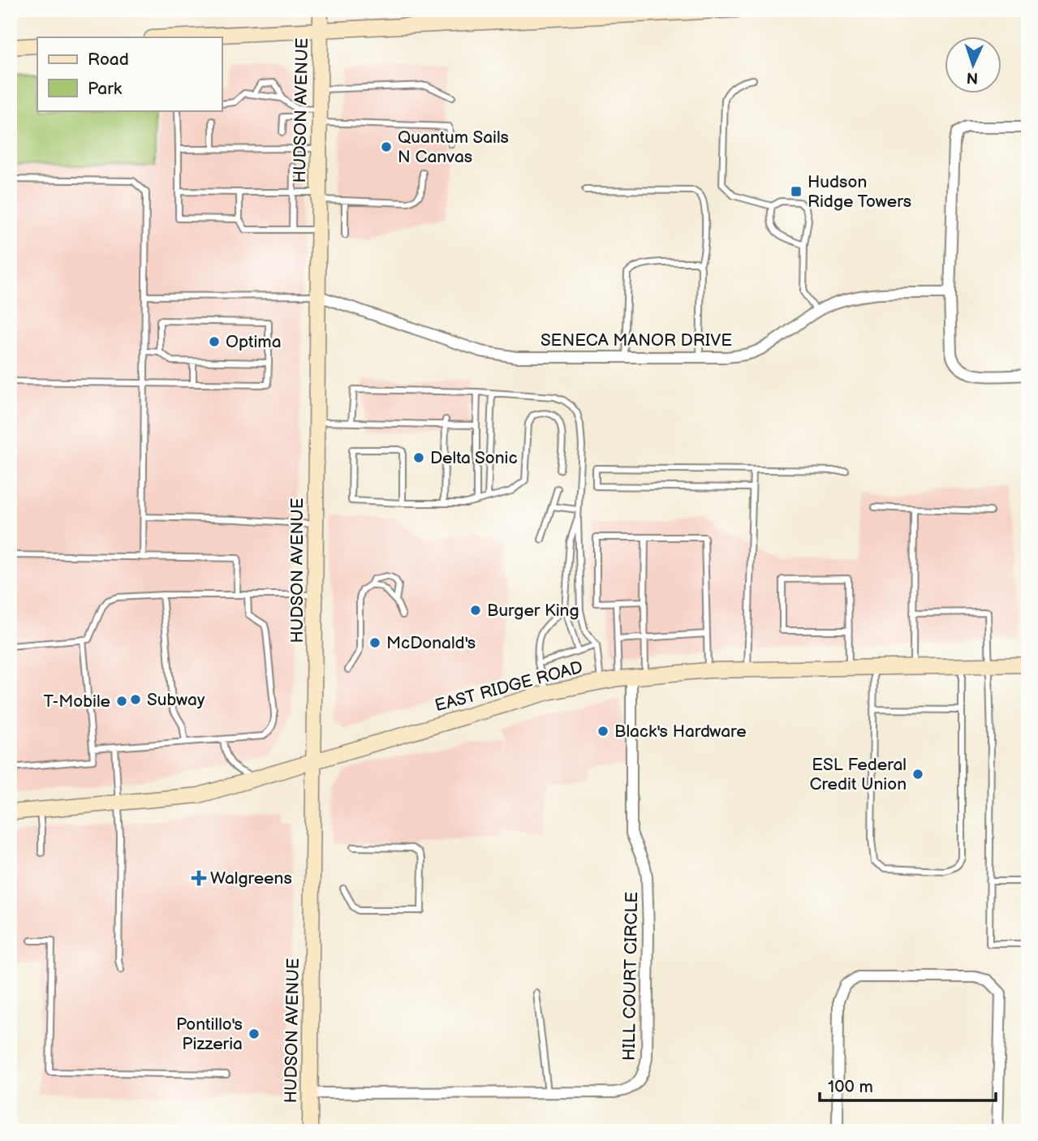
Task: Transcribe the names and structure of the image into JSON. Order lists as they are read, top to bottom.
{
  "streets": {
    "main road": ["HUDSON AVENUE", "EAST RIDGE ROAD"],
    "street": ["SENECA MANOR DRIVE", "HILL COURT CIRCLE"]
  },
  "crossings": [
    ["HUDSON AVENUE", "SENECA MANOR DRIVE"],
    ["HUDSON AVENUE", "EAST RIDGE ROAD"],
    ["HUDSON AVENUE", "HILL COURT CIRCLE"],
    ["EAST RIDGE ROAD", "HILL COURT CIRCLE"]
  ],
  "places": {
    "other": [
      "Quantum Sails N Canvas",
      "Optima",
      "Delta Sonic",
      "Burger King",
      "McDonald's",
      "Subway",
      "T-Mobile",
      "Black's Hardware",
      "ESL Federal Credit Union",
      "Pontillo's Pizzeria"
    ],
    "transit": ["Hudson Ridge Towers"],
    "health": ["Walgreens"]
  },
  "legend": ["Road", "Park"],
  "scale_bar": "100 m",
  "north": "bottom"
}
